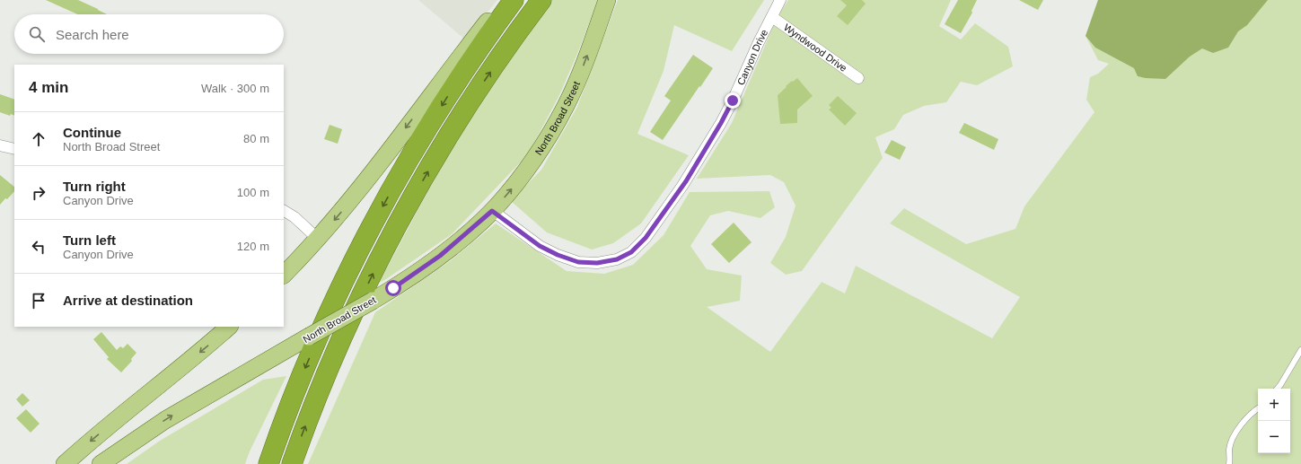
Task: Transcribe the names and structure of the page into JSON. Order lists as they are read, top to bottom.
{
  "streets": {
    "main road": ["North Broad Street"],
    "street": ["Wyndwood Drive", "Canyon Drive"]
  },
  "crossings": [
    ["Wyndwood Drive", "Canyon Drive"],
    ["Canyon Drive", "North Broad Street"]
  ],
  "page": {
    "search": "Search here",
    "heading": ["4 min", "Walk · 300 m"],
    "list": [
      ["Continue", "North Broad Street", "80 m"],
      ["Turn right", "Canyon Drive", "100 m"],
      ["Turn left", "Canyon Drive", "120 m"],
      "Arrive at destination"
    ],
    "map_buttons": ["+", "−"]
  }
}
